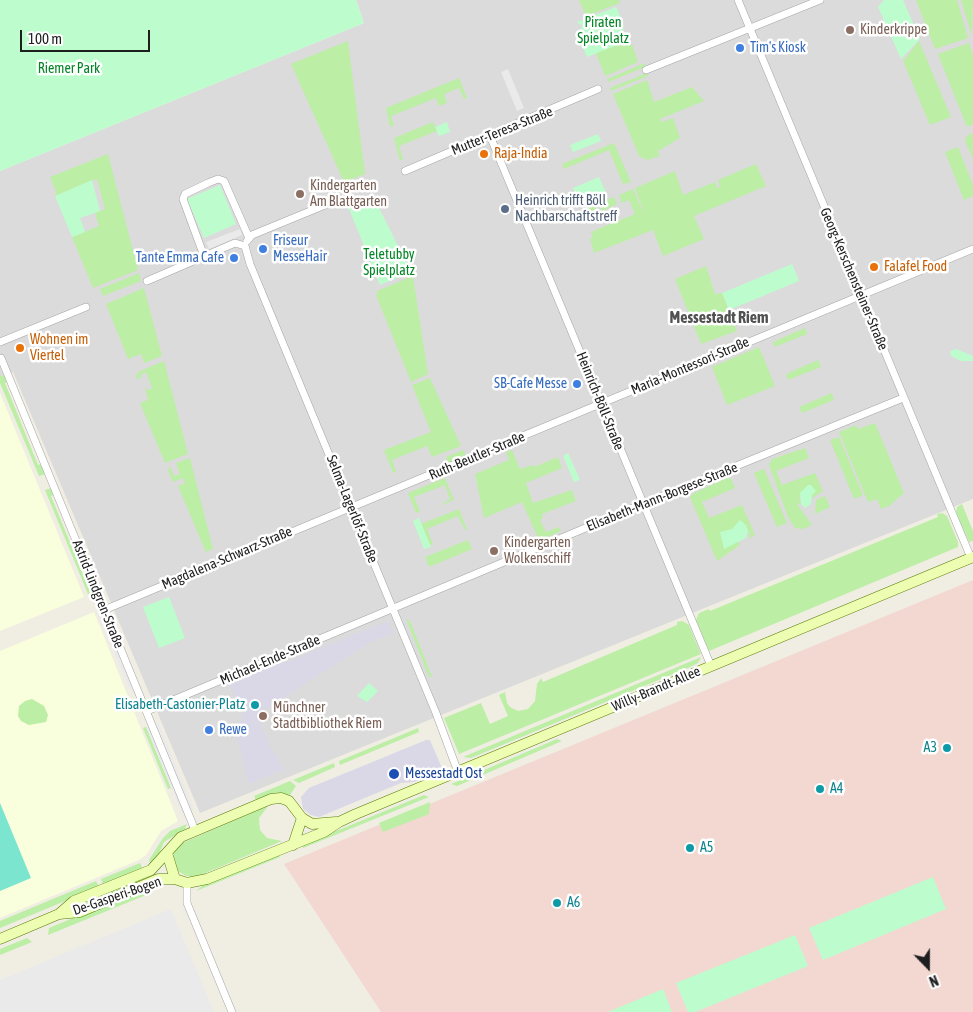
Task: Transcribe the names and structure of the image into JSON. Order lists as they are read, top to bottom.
{
  "streets": {
    "main road": ["Willy-Brandt-Allee", "De-Gasperi-Bogen"],
    "street": [
      "Mutter-Teresa-Straße",
      "Georg-Kerschensteiner-Straße",
      "Maria-Montessori-Straße",
      "Heinrich-Böll-Straße",
      "Ruth-Beutler-Straße",
      "Elisabeth-Mann-Borgese-Straße",
      "Selma-Lagerlöf-Straße",
      "Magdalena-Schwarz-Straße",
      "Astrid-Lindgren-Straße",
      "Michael-Ende-Straße"
    ]
  },
  "crossings": [
    ["Mutter-Teresa-Straße", "Heinrich-Böll-Straße"],
    ["Georg-Kerschensteiner-Straße", "Maria-Montessori-Straße"],
    ["Georg-Kerschensteiner-Straße", "Elisabeth-Mann-Borgese-Straße"],
    ["Georg-Kerschensteiner-Straße", "Willy-Brandt-Allee"],
    ["Maria-Montessori-Straße", "Heinrich-Böll-Straße"],
    ["Maria-Montessori-Straße", "Ruth-Beutler-Straße"],
    ["Heinrich-Böll-Straße", "Ruth-Beutler-Straße"],
    ["Heinrich-Böll-Straße", "Elisabeth-Mann-Borgese-Straße"],
    ["Heinrich-Böll-Straße", "Willy-Brandt-Allee"],
    ["Ruth-Beutler-Straße", "Selma-Lagerlöf-Straße"],
    ["Ruth-Beutler-Straße", "Magdalena-Schwarz-Straße"],
    ["Elisabeth-Mann-Borgese-Straße", "Selma-Lagerlöf-Straße"],
    ["Elisabeth-Mann-Borgese-Straße", "Michael-Ende-Straße"],
    ["Selma-Lagerlöf-Straße", "Magdalena-Schwarz-Straße"],
    ["Selma-Lagerlöf-Straße", "Michael-Ende-Straße"],
    ["Selma-Lagerlöf-Straße", "Willy-Brandt-Allee"],
    ["Magdalena-Schwarz-Straße", "Astrid-Lindgren-Straße"],
    ["Astrid-Lindgren-Straße", "Michael-Ende-Straße"]
  ],
  "districts": ["Messestadt Riem"],
  "parks": ["Piraten Spielplatz", "Riemer Park", "Teletubby Spielplatz"],
  "places": [
    "Kinderkrippe",
    "Tim's Kiosk",
    "Raja-India",
    "Kindergarten Am Blattgarten",
    "Heinrich trifft Böll Nachbarschaftstreff",
    "Friseur MesseHair",
    "Tante Emma Cafe",
    "Falafel Food",
    "Wohnen im Viertel",
    "SB-Cafe Messe",
    "Kindergarten Wolkenschiff",
    "Elisabeth-Castonier-Platz",
    "Münchner Stadtbibliothek Riem",
    "Rewe",
    "A3",
    "Messestadt Ost",
    "A4",
    "A5",
    "A6"
  ],
  "scale_bar": "100 m",
  "north": "bottom"
}
